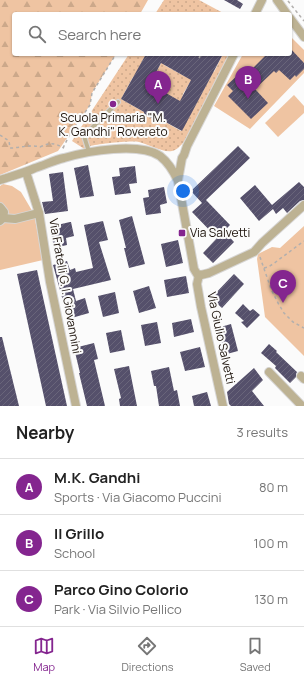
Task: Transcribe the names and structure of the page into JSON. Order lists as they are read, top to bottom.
{
  "streets": {
    "street": ["Via Fratelli G. I. Giovannini", "Via Giulio Salvetti"]
  },
  "places": {
    "other": ["Scuola Primaria \"M. K. Gandhi\" Rovereto"],
    "transit": ["Via Salvetti"]
  },
  "page": {
    "search": "Search here",
    "pins": ["B", "A", "C"],
    "heading": ["Nearby", "3 results"],
    "list": [
      {
        "mark": "A",
        "name": "M.K. Gandhi",
        "note": "Sports · Via Giacomo Puccini",
        "value": "80 m"
      },
      {
        "mark": "B",
        "name": "Il Grillo",
        "note": "School",
        "value": "100 m"
      },
      {
        "mark": "C",
        "name": "Parco Gino Colorio",
        "note": "Park · Via Silvio Pellico",
        "value": "130 m"
      }
    ],
    "nav": ["Map", "Directions", "Saved"]
  }
}
